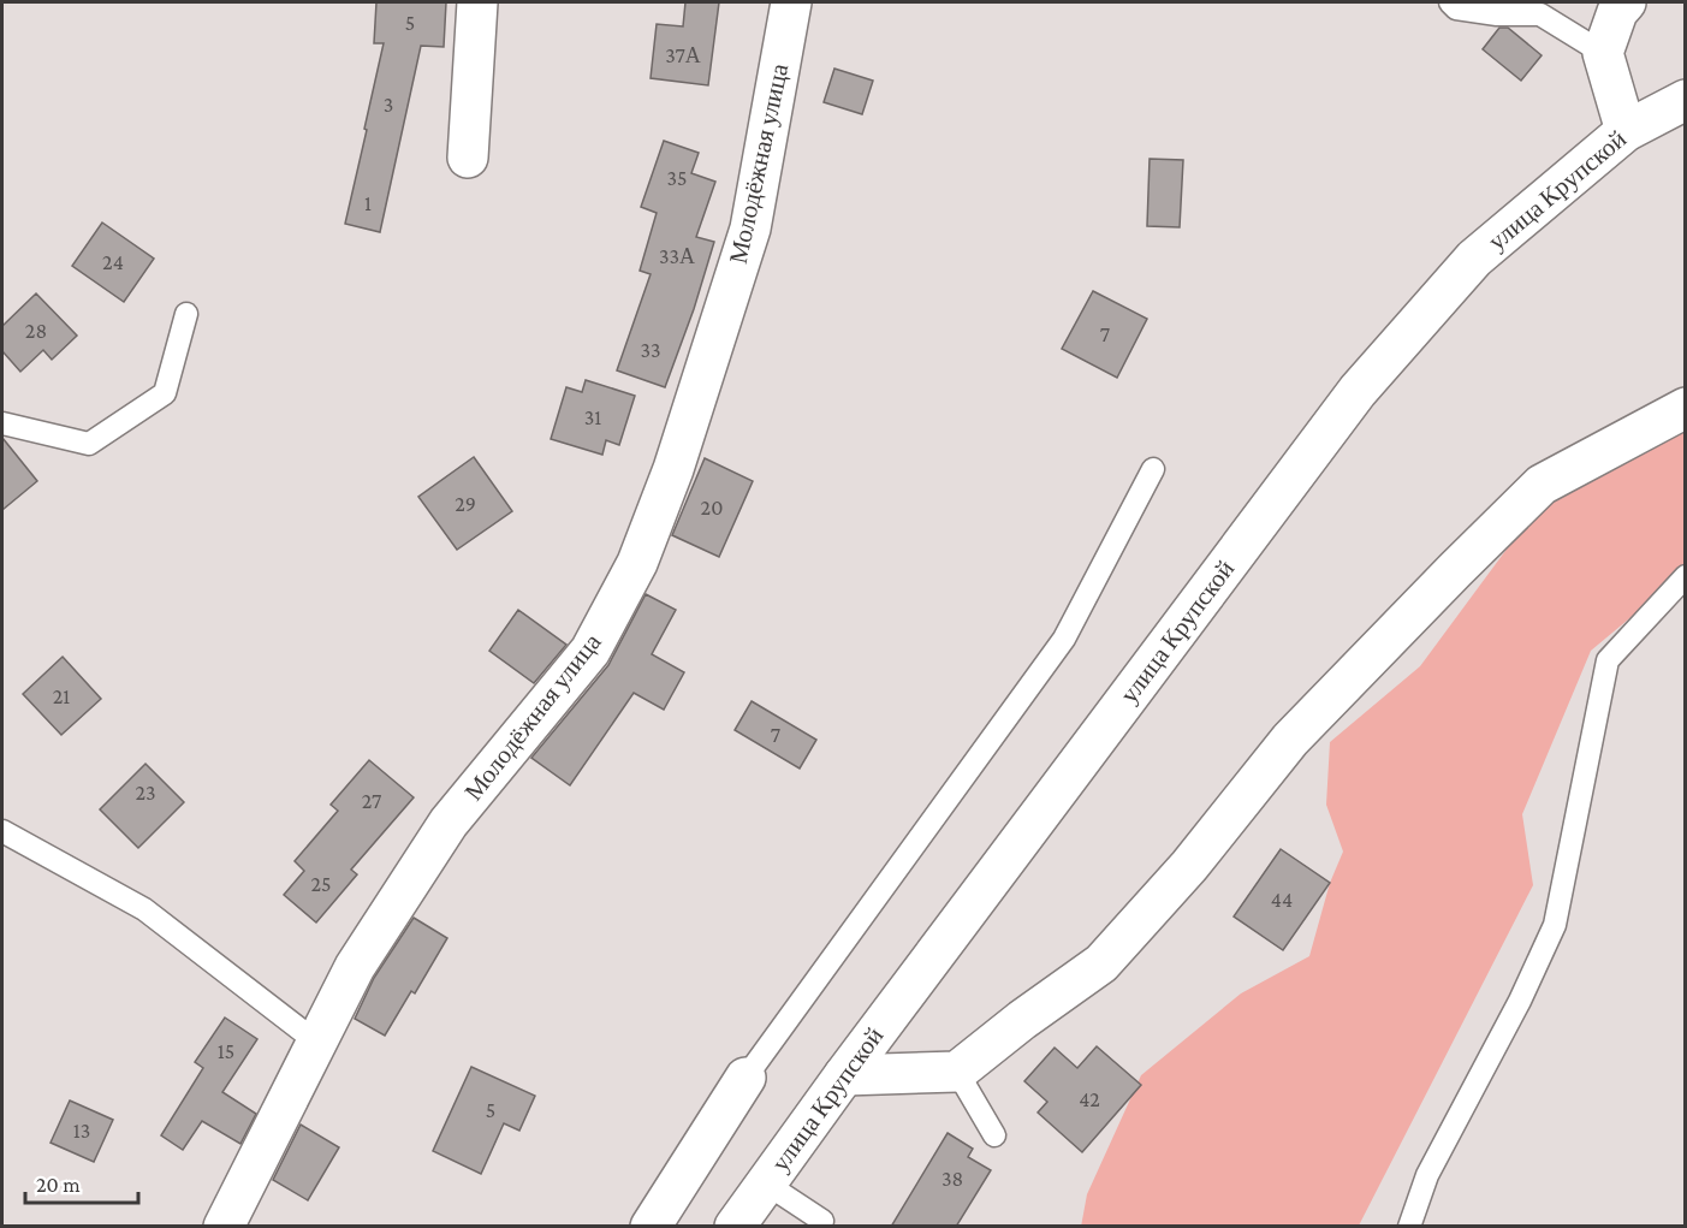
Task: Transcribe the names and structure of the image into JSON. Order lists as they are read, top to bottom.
{
  "streets": {
    "street": ["Молодёжная улица", "улица Крупской"]
  },
  "house_numbers": [
    "5",
    "37А",
    "3",
    "35",
    "1",
    "33А",
    "24",
    "28",
    "7",
    "33",
    "31",
    "29",
    "20",
    "21",
    "7",
    "23",
    "27",
    "25",
    "44",
    "15",
    "42",
    "5",
    "13",
    "38"
  ],
  "scale_bar": "20 m"
}
